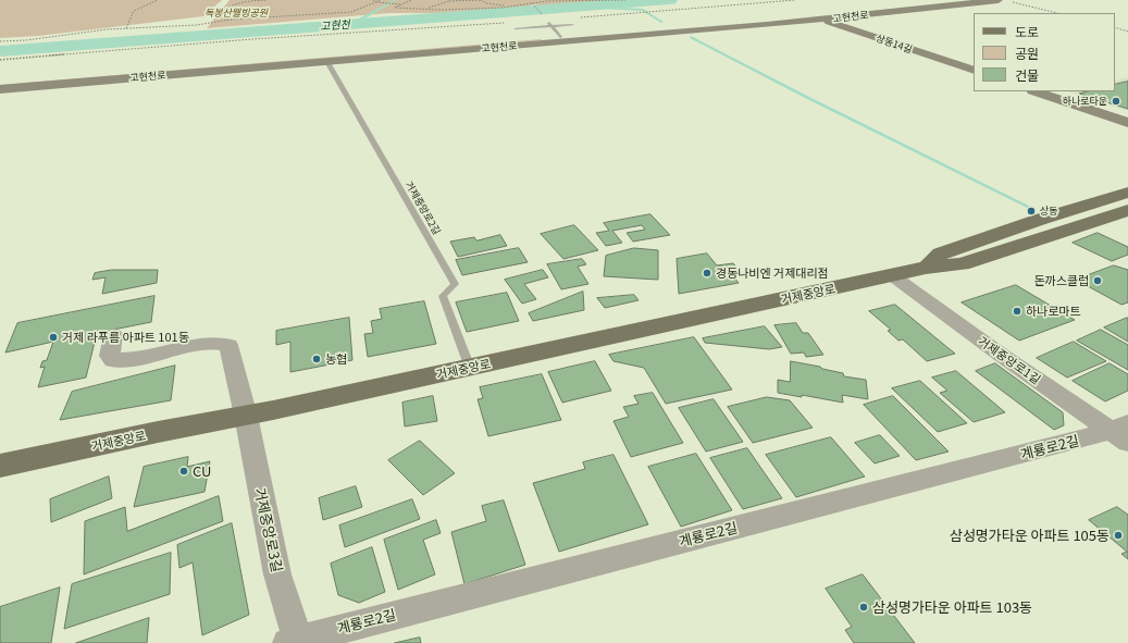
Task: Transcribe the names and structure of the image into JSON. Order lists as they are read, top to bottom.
{
  "streets": {
    "main road": ["거제중앙로"],
    "street": [
      "고현천로",
      "상동14길",
      "거제중앙로1길",
      "계룡로2길",
      "거제중앙로3길"
    ],
    "lane": ["거제중앙로2길"]
  },
  "crossings": [
    ["고현천로", "상동14길"],
    ["고현천로", "거제중앙로2길"],
    ["거제중앙로2길", "거제중앙로"],
    ["거제중앙로", "거제중앙로1길"],
    ["거제중앙로", "거제중앙로3길"],
    ["거제중앙로1길", "계룡로2길"],
    ["계룡로2길", "거제중앙로3길"]
  ],
  "water": ["고현천"],
  "parks": ["독봉산웰빙공원"],
  "places": [
    "하나로타운",
    "상동",
    "경동나비엔 거제대리점",
    "돈까스클럽",
    "하나로마트",
    "거제 라푸름 아파트 101동",
    "농협",
    "CU",
    "삼성명가타운 아파트 105동",
    "삼성명가타운 아파트 103동"
  ],
  "legend": ["도로", "공원", "건물"]
}
